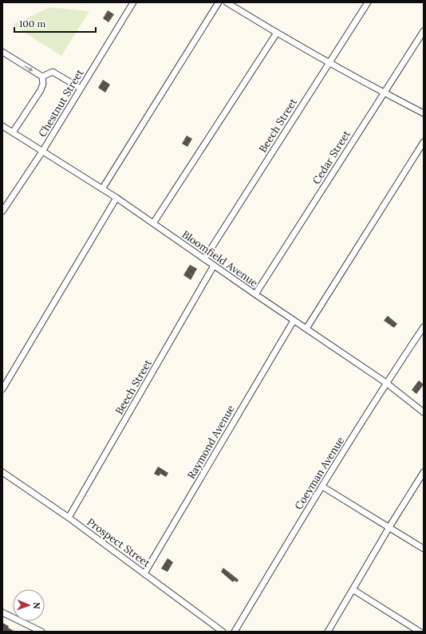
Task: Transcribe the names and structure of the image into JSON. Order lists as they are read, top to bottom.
{
  "streets": {
    "street": [
      "Chestnut Street",
      "Beech Street",
      "Cedar Street",
      "Bloomfield Avenue",
      "Raymond Avenue",
      "Coeyman Avenue",
      "Prospect Street"
    ]
  },
  "crossings": [
    ["Chestnut Street", "Bloomfield Avenue"],
    ["Beech Street", "Bloomfield Avenue"],
    ["Beech Street", "Prospect Street"],
    ["Cedar Street", "Bloomfield Avenue"],
    ["Bloomfield Avenue", "Raymond Avenue"],
    ["Bloomfield Avenue", "Coeyman Avenue"],
    ["Raymond Avenue", "Prospect Street"]
  ],
  "scale_bar": "100 m",
  "north": "right"
}
